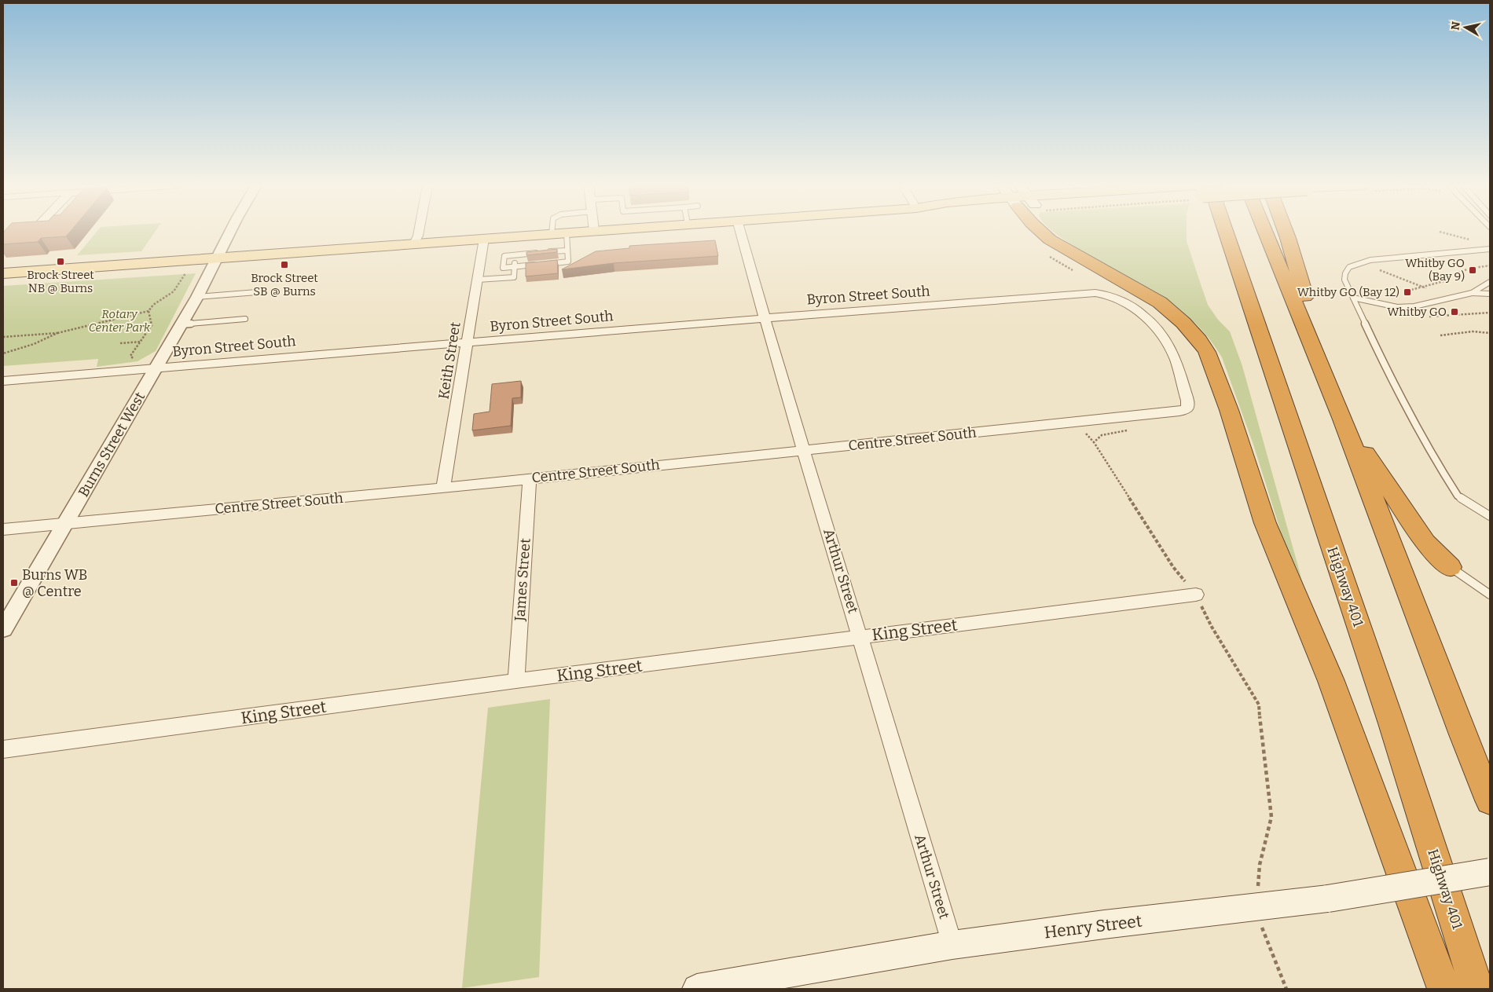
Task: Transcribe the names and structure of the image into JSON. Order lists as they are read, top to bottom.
{
  "streets": {
    "highway": ["Highway 401"],
    "main road": ["Henry Street"],
    "street": [
      "Byron Street South",
      "Keith Street",
      "Centre Street South",
      "Burns Street West",
      "Arthur Street",
      "James Street",
      "King Street"
    ]
  },
  "crossings": [
    ["Byron Street South", "Keith Street"],
    ["Byron Street South", "Centre Street South"],
    ["Byron Street South", "Burns Street West"],
    ["Byron Street South", "Arthur Street"],
    ["Keith Street", "Centre Street South"],
    ["Centre Street South", "Burns Street West"],
    ["Centre Street South", "Arthur Street"],
    ["Centre Street South", "James Street"],
    ["Arthur Street", "King Street"],
    ["Arthur Street", "Henry Street"],
    ["James Street", "King Street"]
  ],
  "parks": ["Rotary Center Park"],
  "places": {
    "transit": [
      "Brock Street NB @ Burns",
      "Brock Street SB @ Burns",
      "Whitby GO (Bay 9)",
      "Whitby GO (Bay 12)",
      "Whitby GO",
      "Burns WB @ Centre"
    ]
  },
  "north": "left"
}
